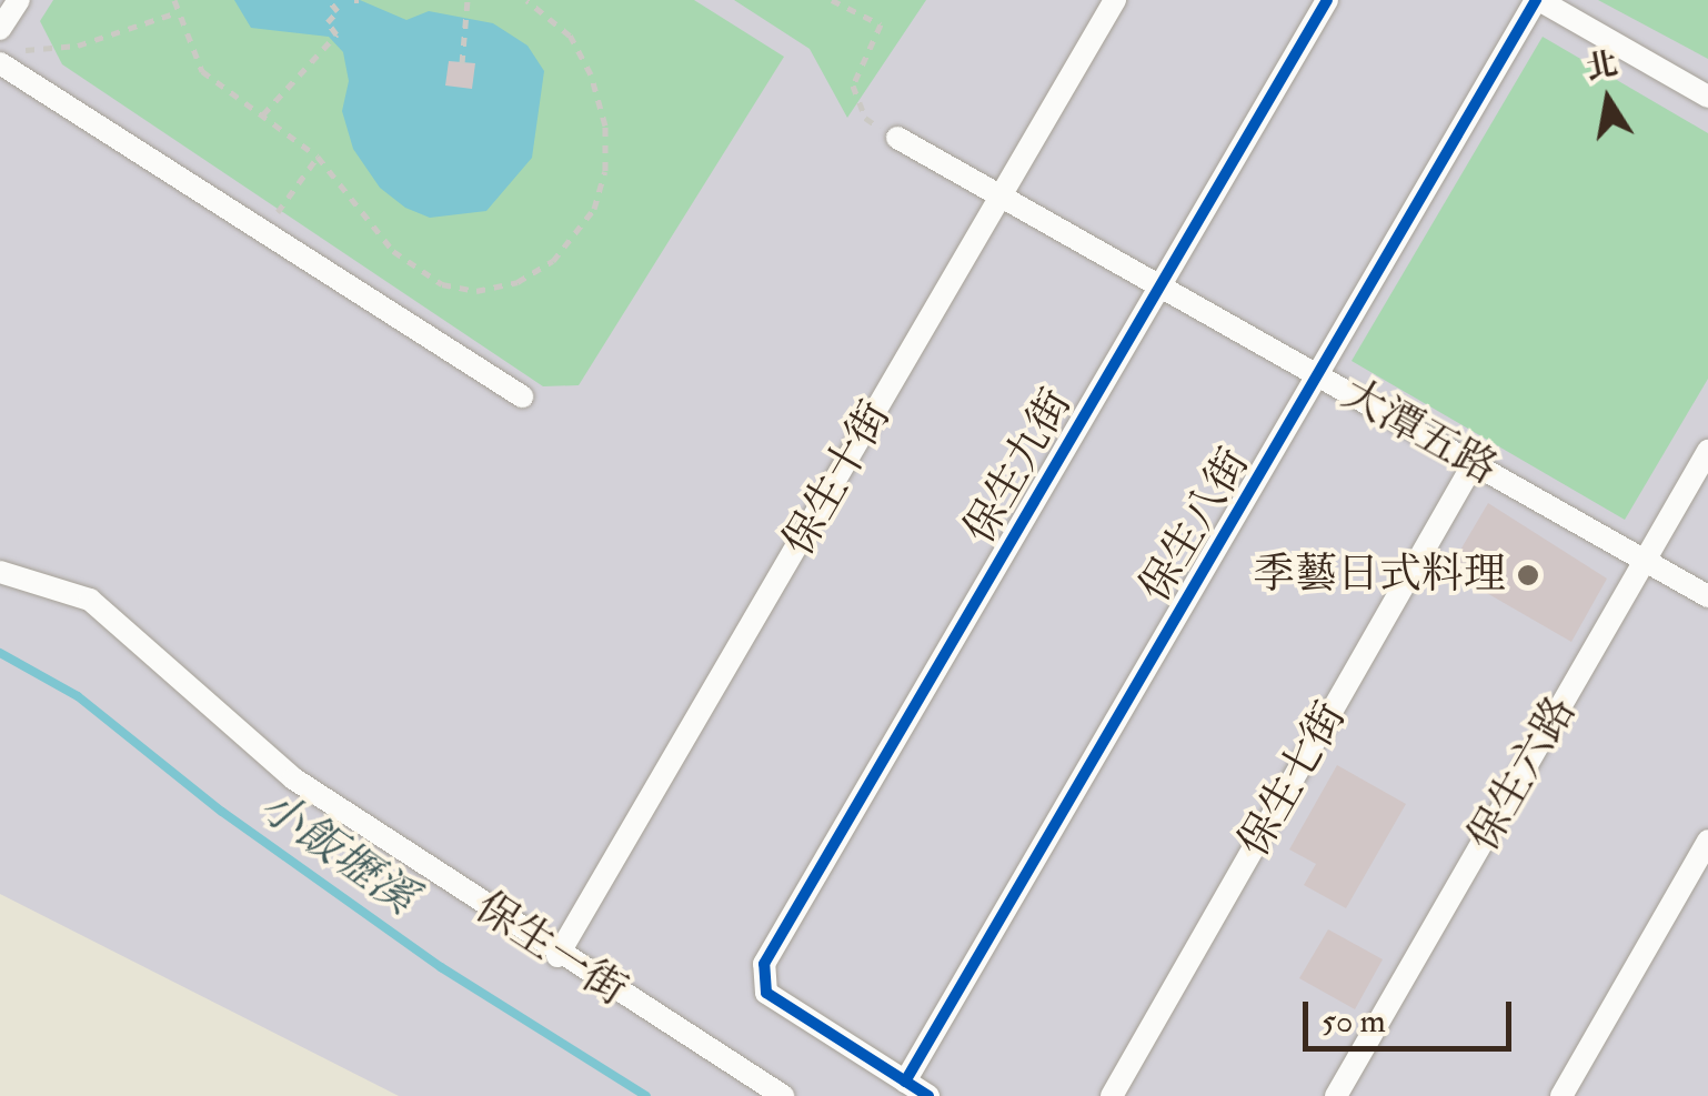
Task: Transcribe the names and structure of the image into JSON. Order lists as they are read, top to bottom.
{
  "streets": {
    "street": [
      "大潭五路",
      "保生九街",
      "保生十街",
      "保生八街",
      "保生六路",
      "保生七街",
      "保生一街"
    ]
  },
  "crossings": [
    ["大潭五路", "保生九街"],
    ["大潭五路", "保生十街"],
    ["大潭五路", "保生八街"],
    ["大潭五路", "保生六路"],
    ["大潭五路", "保生七街"],
    ["保生九街", "保生八街"],
    ["保生十街", "保生一街"]
  ],
  "water": ["小飯壢溪"],
  "places": ["季藝日式料理"],
  "scale_bar": "50 m",
  "north": "top"
}
